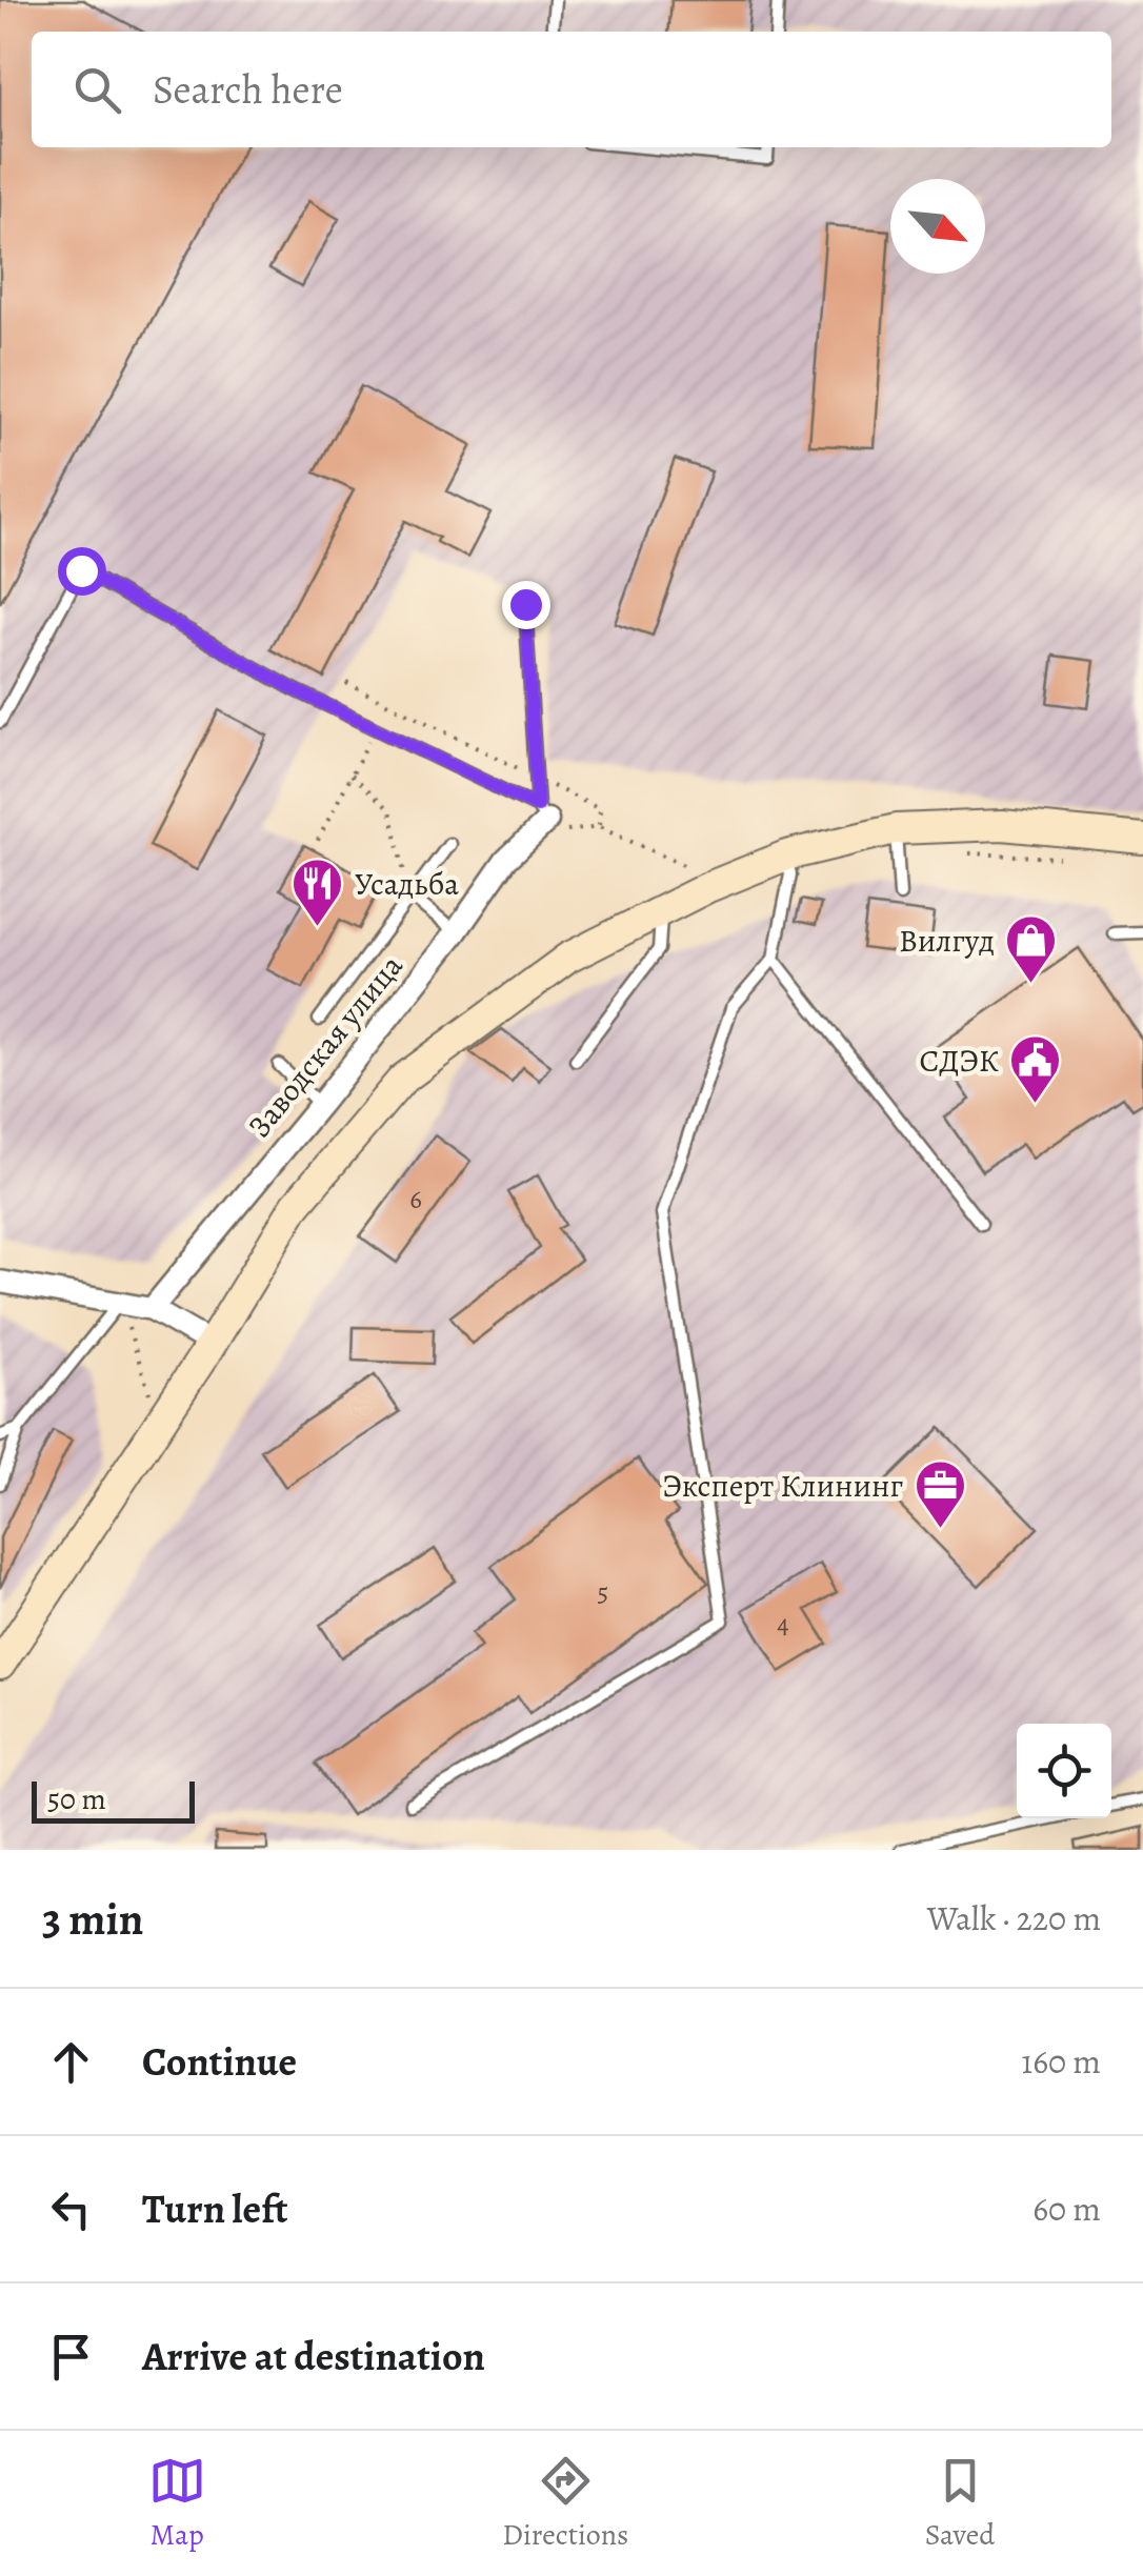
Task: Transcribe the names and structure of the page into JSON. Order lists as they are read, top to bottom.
{
  "streets": {
    "street": ["Заводская улица"]
  },
  "places": {
    "restaurant": ["Усадьба"],
    "shop": ["Вилгуд"],
    "public building": ["СДЭК"],
    "office": ["Эксперт Клининг"]
  },
  "house_numbers": ["6", "5", "4"],
  "scale_bar": "50 m",
  "north": "bottom right",
  "page": {
    "search": "Search here",
    "scale": "50 m",
    "heading": ["3 min", "Walk · 220 m"],
    "list": [
      ["Continue", "160 m"],
      ["Turn left", "60 m"],
      "Arrive at destination"
    ],
    "nav": ["Map", "Directions", "Saved"]
  }
}
